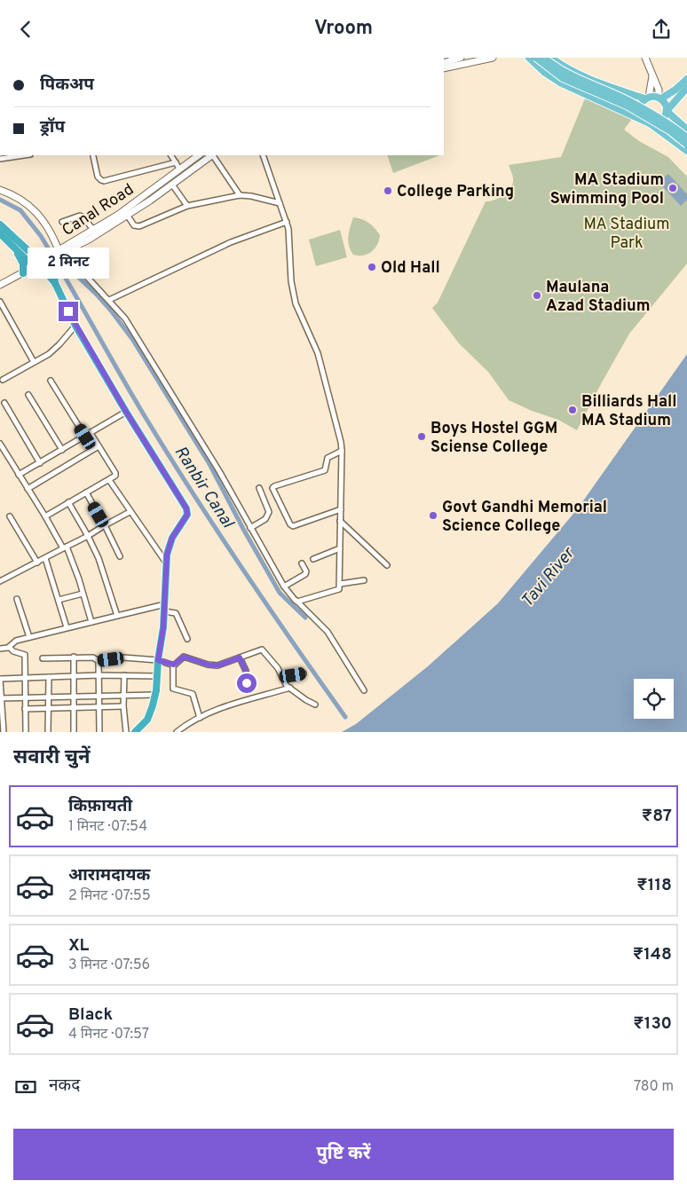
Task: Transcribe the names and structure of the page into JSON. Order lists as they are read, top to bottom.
{
  "streets": {
    "main road": ["Canal Road"]
  },
  "water": ["Ranbir Canal", "Tavi River"],
  "parks": ["MA Stadium Park"],
  "places": [
    "MA Stadium Swimming Pool",
    "College Parking",
    "Old Hall",
    "Maulana Azad Stadium",
    "Billiards Hall MA Stadium",
    "Boys Hostel GGM Sciense College",
    "Govt Gandhi Memorial Science College"
  ],
  "page": {
    "header": "Vroom",
    "banner": ["पिकअप", "ड्रॉप"],
    "bubble": "2 मिनट",
    "heading": "सवारी चुनें",
    "list": [
      {
        "name": "किफ़ायती",
        "note": "1 मिनट · 07:54",
        "value": "₹87"
      },
      {
        "name": "आरामदायक",
        "note": "2 मिनट · 07:55",
        "value": "₹118"
      },
      {
        "name": "XL",
        "note": "3 मिनट · 07:56",
        "value": "₹148"
      },
      {
        "name": "Black",
        "note": "4 मिनट · 07:57",
        "value": "₹130"
      }
    ],
    "pay": ["नकद", "780 m"],
    "buttons": "पुष्टि करें"
  }
}
